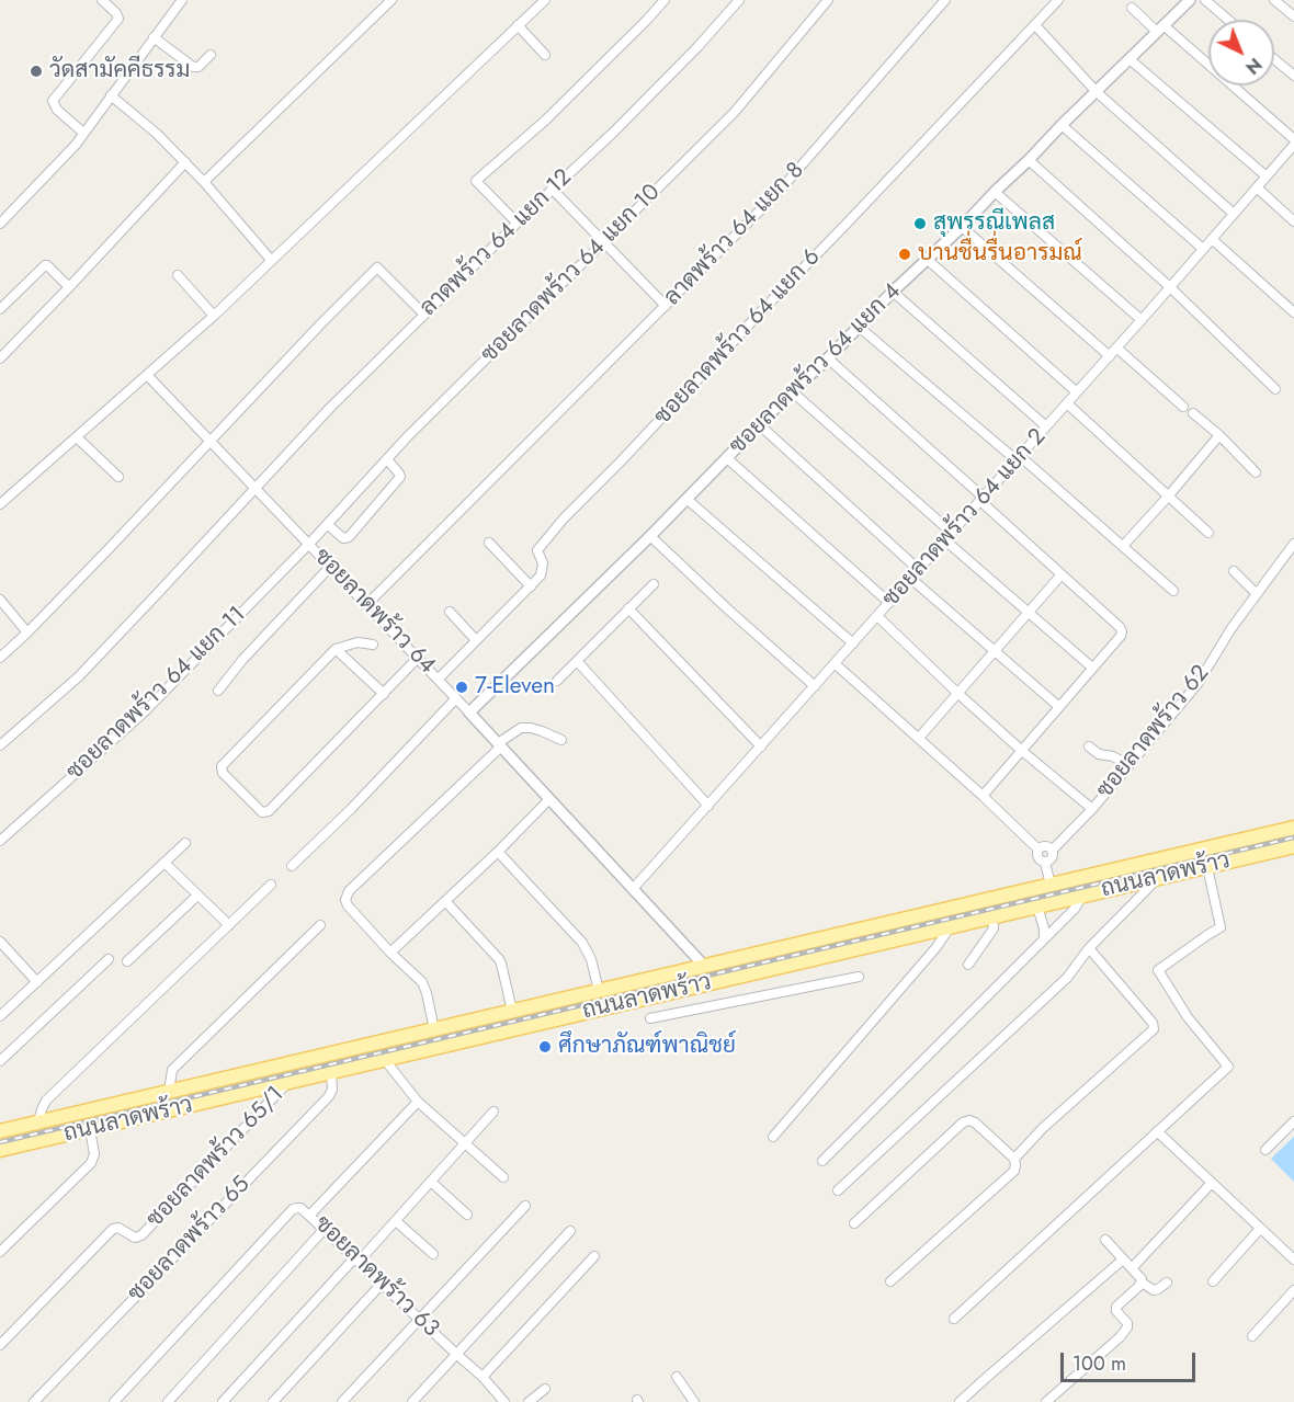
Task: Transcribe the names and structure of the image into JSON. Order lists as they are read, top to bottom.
{
  "streets": {
    "main road": ["ถนนลาดพร้าว"],
    "street": [
      "ลาดพร้าว 64 แยก 8",
      "ลาดพร้าว 64 แยก 12",
      "ซอยลาดพร้าว 64 แยก 10",
      "ซอยลาดพร้าว 64 แยก 6",
      "ซอยลาดพร้าว 64 แยก 4",
      "ซอยลาดพร้าว 64 แยก 2",
      "ซอยลาดพร้าว 64",
      "ซอยลาดพร้าว 64 แยก 11",
      "ซอยลาดพร้าว 62",
      "ซอยลาดพร้าว 65/1",
      "ซอยลาดพร้าว 65",
      "ซอยลาดพร้าว 63"
    ]
  },
  "crossings": [
    ["ลาดพร้าว 64 แยก 8", "ซอยลาดพร้าว 64"],
    ["ลาดพร้าว 64 แยก 12", "ซอยลาดพร้าว 64"],
    ["ซอยลาดพร้าว 64 แยก 10", "ซอยลาดพร้าว 64"],
    ["ซอยลาดพร้าว 64 แยก 10", "ซอยลาดพร้าว 64 แยก 11"],
    ["ซอยลาดพร้าว 64 แยก 6", "ซอยลาดพร้าว 64"],
    ["ซอยลาดพร้าว 64 แยก 4", "ซอยลาดพร้าว 64"],
    ["ซอยลาดพร้าว 64 แยก 2", "ซอยลาดพร้าว 64"],
    ["ซอยลาดพร้าว 64", "ซอยลาดพร้าว 64 แยก 11"],
    ["ซอยลาดพร้าว 64", "ถนนลาดพร้าว"],
    ["ถนนลาดพร้าว", "ซอยลาดพร้าว 65/1"],
    ["ถนนลาดพร้าว", "ซอยลาดพร้าว 65"]
  ],
  "places": [
    "วัดสามัคคีธรรม",
    "สุพรรณีเพลส",
    "บานชื่นรื่นอารมณ์",
    "7-Eleven",
    "ศึกษาภัณฑ์พาณิชย์"
  ],
  "scale_bar": "100 m",
  "north": "bottom right"
}
